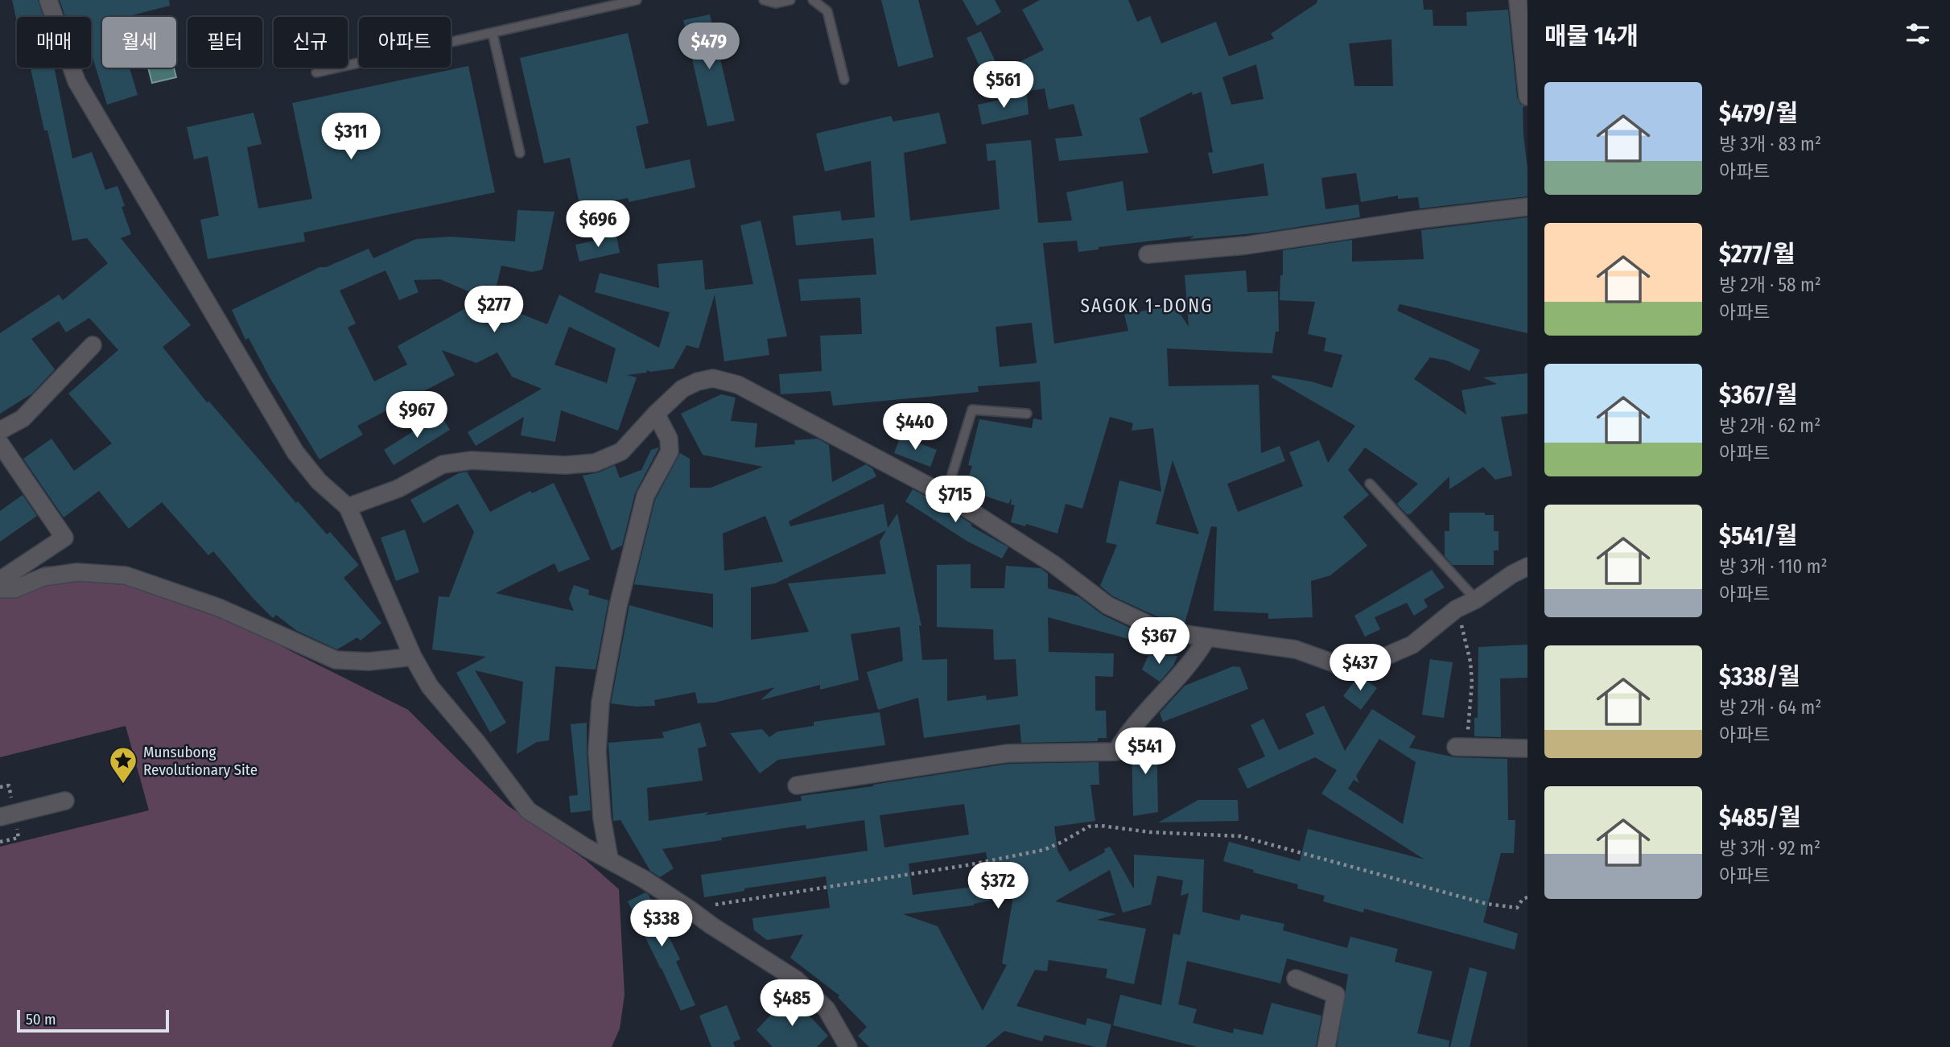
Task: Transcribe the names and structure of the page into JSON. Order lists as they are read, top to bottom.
{
  "districts": ["SAGOK 1-DONG"],
  "places": {
    "place": ["Munsubong Revolutionary Site"]
  },
  "scale_bar": "50 m",
  "page": {
    "heading": "매물 14개",
    "chip": [
      "매매",
      "월세",
      "필터",
      "신규",
      "아파트"
    ],
    "price": [
      "$479",
      "$561",
      "$311",
      "$696",
      "$277",
      "$967",
      "$440",
      "$715",
      "$367",
      "$437",
      "$541",
      "$372",
      "$338",
      "$485"
    ],
    "list": [
      {
        "name": "$479/월",
        "note": "방 3개 · 83 m² · 아파트"
      },
      {
        "name": "$277/월",
        "note": "방 2개 · 58 m² · 아파트"
      },
      {
        "name": "$367/월",
        "note": "방 2개 · 62 m² · 아파트"
      },
      {
        "name": "$541/월",
        "note": "방 3개 · 110 m² · 아파트"
      },
      {
        "name": "$338/월",
        "note": "방 2개 · 64 m² · 아파트"
      },
      {
        "name": "$485/월",
        "note": "방 3개 · 92 m² · 아파트"
      }
    ],
    "scale": "50 m"
  }
}
